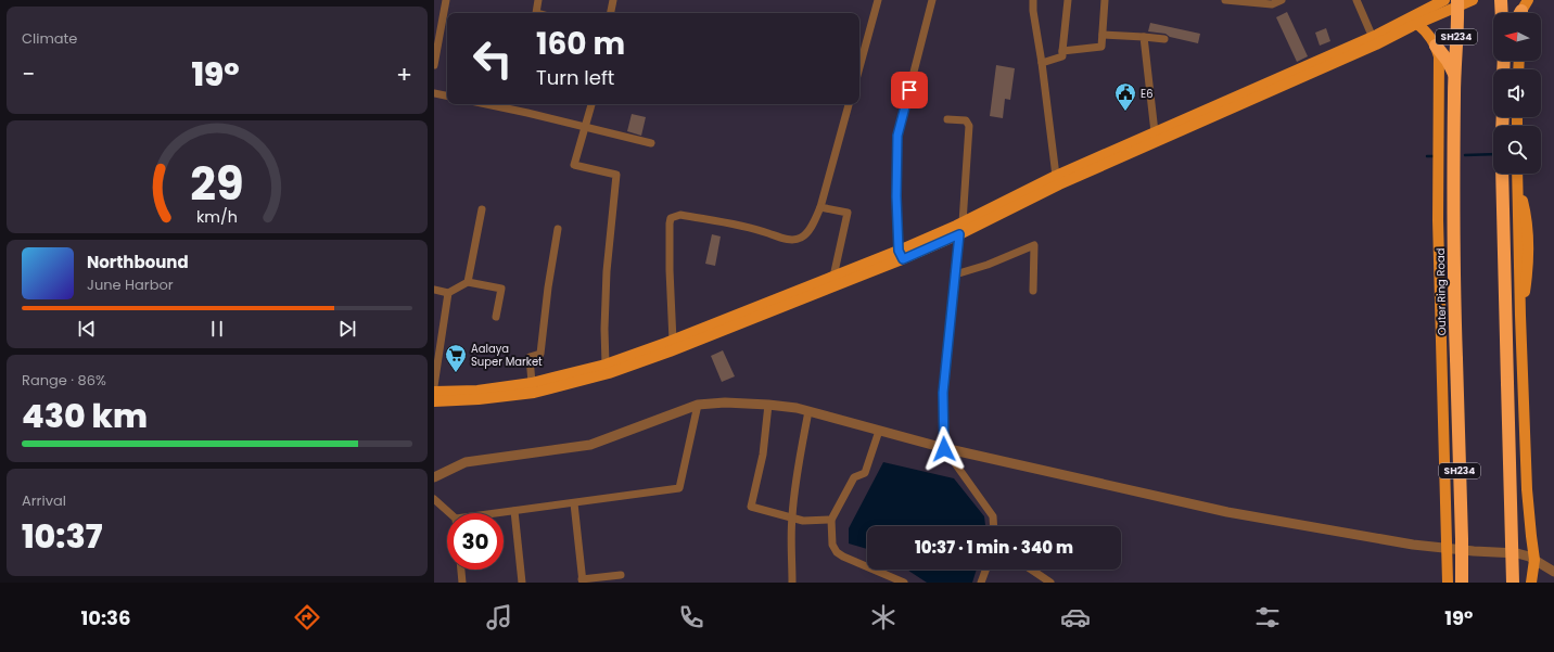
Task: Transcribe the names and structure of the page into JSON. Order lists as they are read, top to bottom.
{
  "streets": {
    "highway": ["SH234", "Outer Ring Road"]
  },
  "places": {
    "public building": ["E6"],
    "supermarket": ["Aalaya Super Market"]
  },
  "north": "left",
  "page": {
    "tile": [
      "Climate",
      ["Range · 86%", "430 km"],
      ["Arrival", "10:37"]
    ],
    "turn": ["160 m", "Turn left"],
    "heat": ["−", "19°", "+"],
    "song": ["Northbound", "June Harbor"],
    "limit": "30",
    "trip": "10:37 · 1 min · 340 m",
    "tabs": ["10:36", "19°"],
    "gauge": ["29", "km/h"]
  }
}
